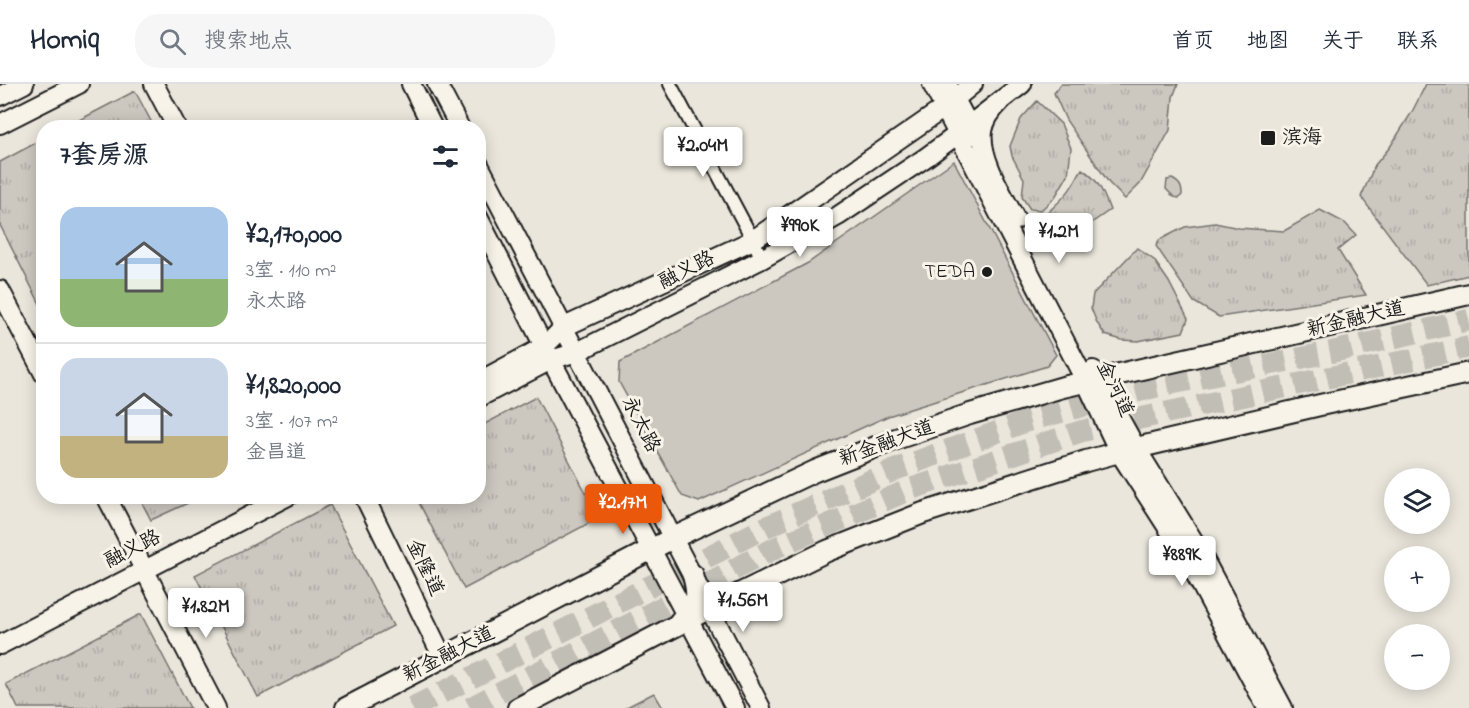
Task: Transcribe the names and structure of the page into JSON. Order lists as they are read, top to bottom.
{
  "streets": {
    "main road": ["新金融大道"],
    "street": [
      "融义路",
      "金河道",
      "永太路",
      "金隆道"
    ]
  },
  "crossings": [
    ["融义路", "金河道"],
    ["融义路", "永太路"],
    ["新金融大道", "金河道"],
    ["新金融大道", "永太路"],
    ["新金融大道", "金隆道"]
  ],
  "places": {
    "transit": ["滨海"],
    "other": ["TEDA"]
  },
  "page": {
    "header": "Homiq",
    "search": "搜索地点",
    "nav": [
      "首页",
      "地图",
      "关于",
      "联系"
    ],
    "heading": "7套房源",
    "price": [
      "¥2.04M",
      "¥990K",
      "¥1.2M",
      "¥2.17M",
      "¥889K",
      "¥1.56M",
      "¥1.82M"
    ],
    "list": [
      {
        "name": "¥2,170,000",
        "note": "3室 · 110 m² · 永太路"
      },
      {
        "name": "¥1,820,000",
        "note": "3室 · 107 m² · 金昌道"
      }
    ],
    "map_buttons": ["+", "−"]
  }
}
